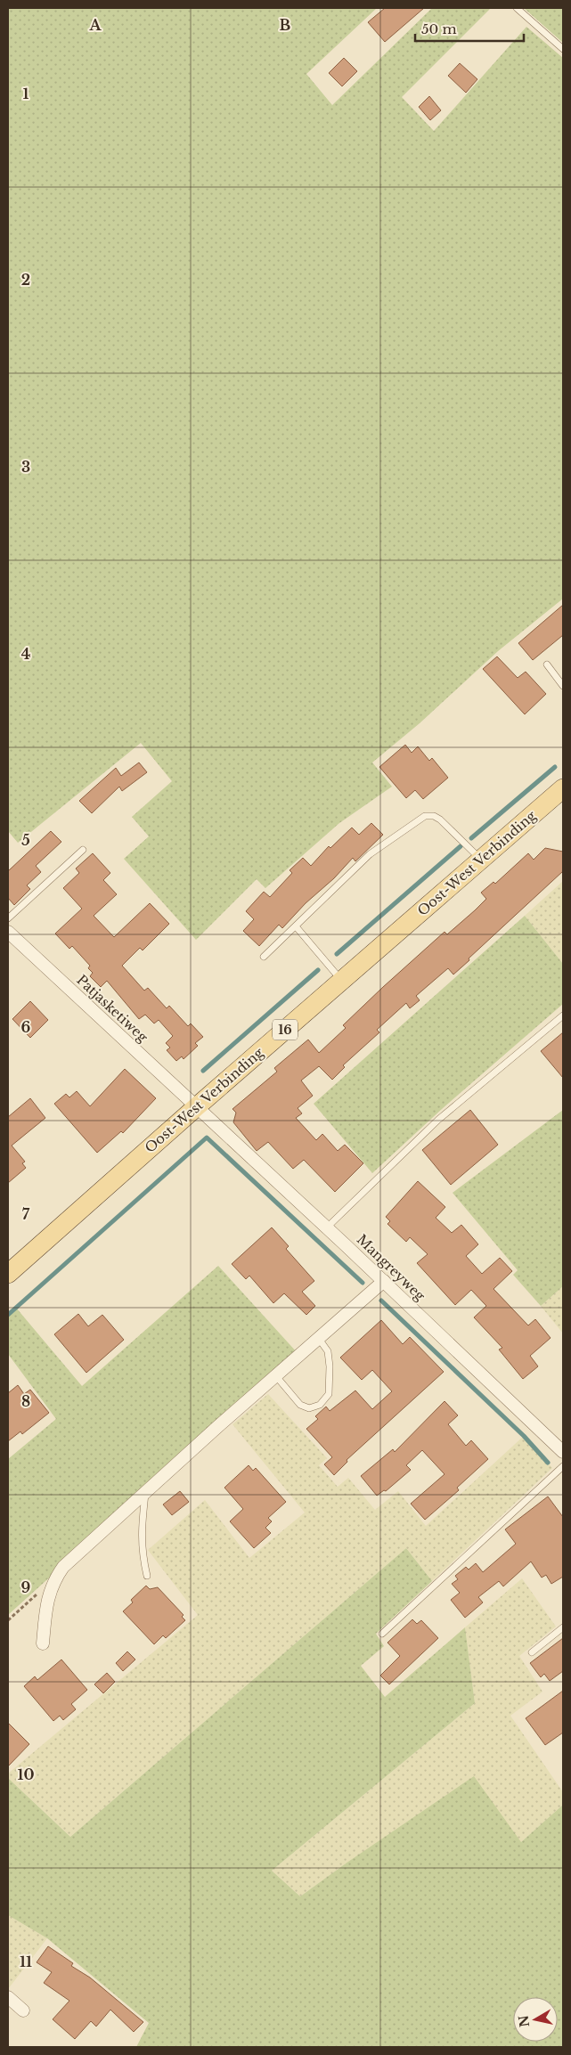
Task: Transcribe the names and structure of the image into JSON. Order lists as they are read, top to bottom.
{
  "streets": {
    "main road": ["Oost-West Verbinding", "16"],
    "street": ["Patjasketiweg", "Mangreyweg"]
  },
  "crossings": [
    ["Oost-West Verbinding", "Patjasketiweg"],
    ["Oost-West Verbinding", "Mangreyweg"],
    ["Patjasketiweg", "Mangreyweg"]
  ],
  "scale_bar": "50 m",
  "north": "left",
  "grid": {
    "columns": ["A", "B"],
    "rows": [
      "1",
      "2",
      "3",
      "4",
      "5",
      "6",
      "7",
      "8",
      "9",
      "10",
      "11"
    ]
  }
}
